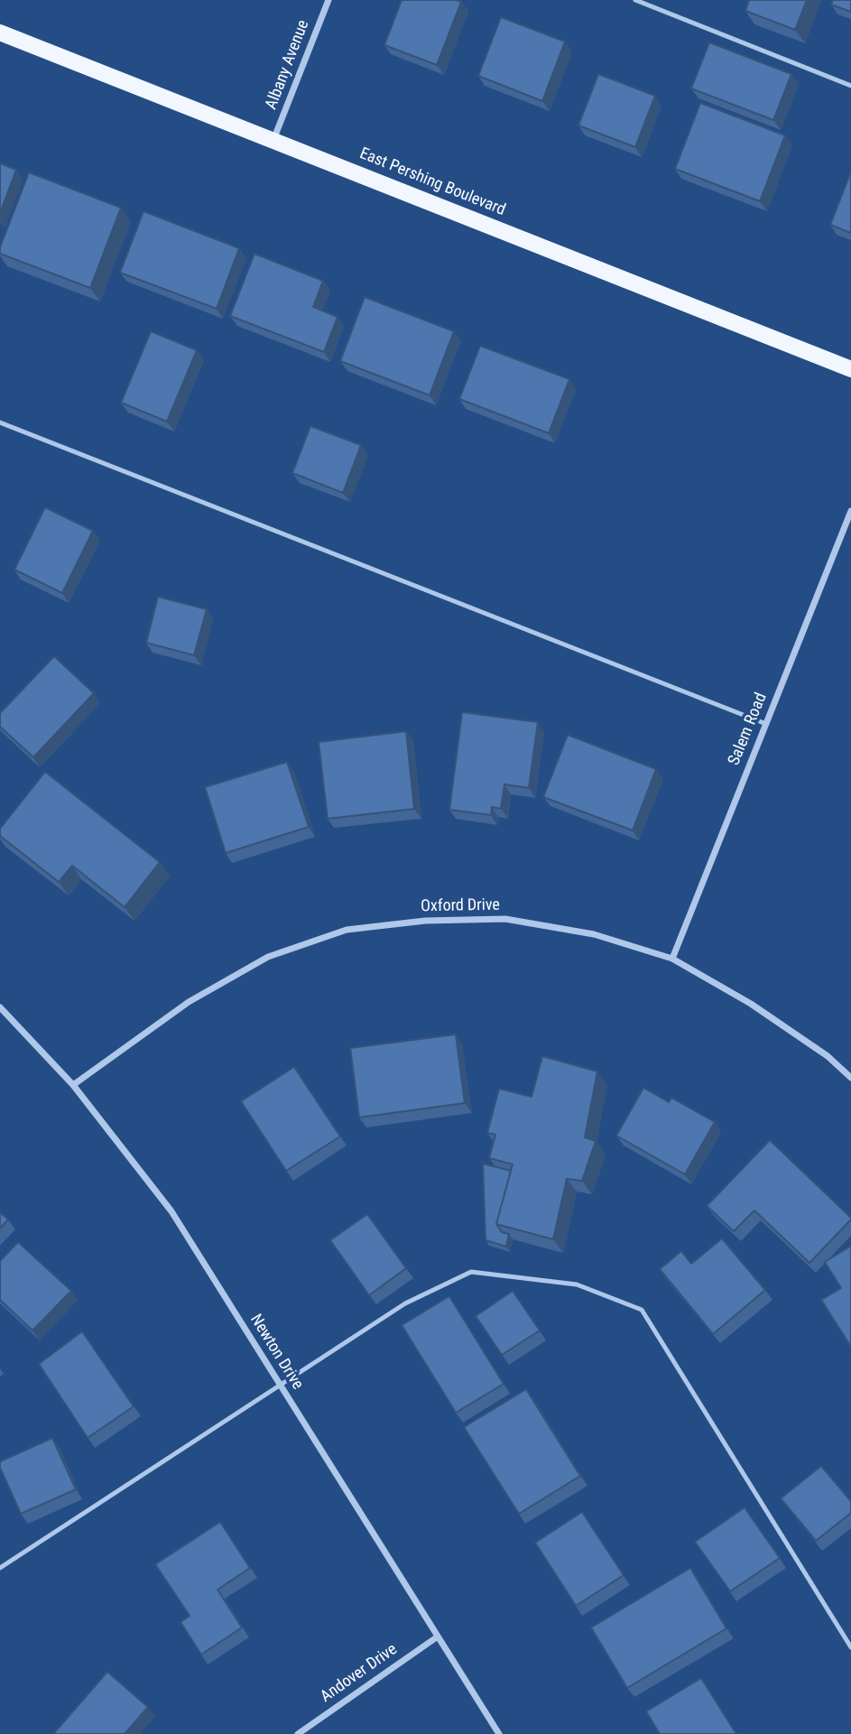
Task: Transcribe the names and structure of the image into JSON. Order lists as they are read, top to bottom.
{
  "streets": {
    "main road": ["East Pershing Boulevard"],
    "street": [
      "Albany Avenue",
      "Salem Road",
      "Oxford Drive",
      "Newton Drive",
      "Andover Drive"
    ]
  },
  "crossings": [
    ["Albany Avenue", "East Pershing Boulevard"],
    ["Salem Road", "Oxford Drive"],
    ["Oxford Drive", "Newton Drive"],
    ["Newton Drive", "Andover Drive"]
  ]
}
